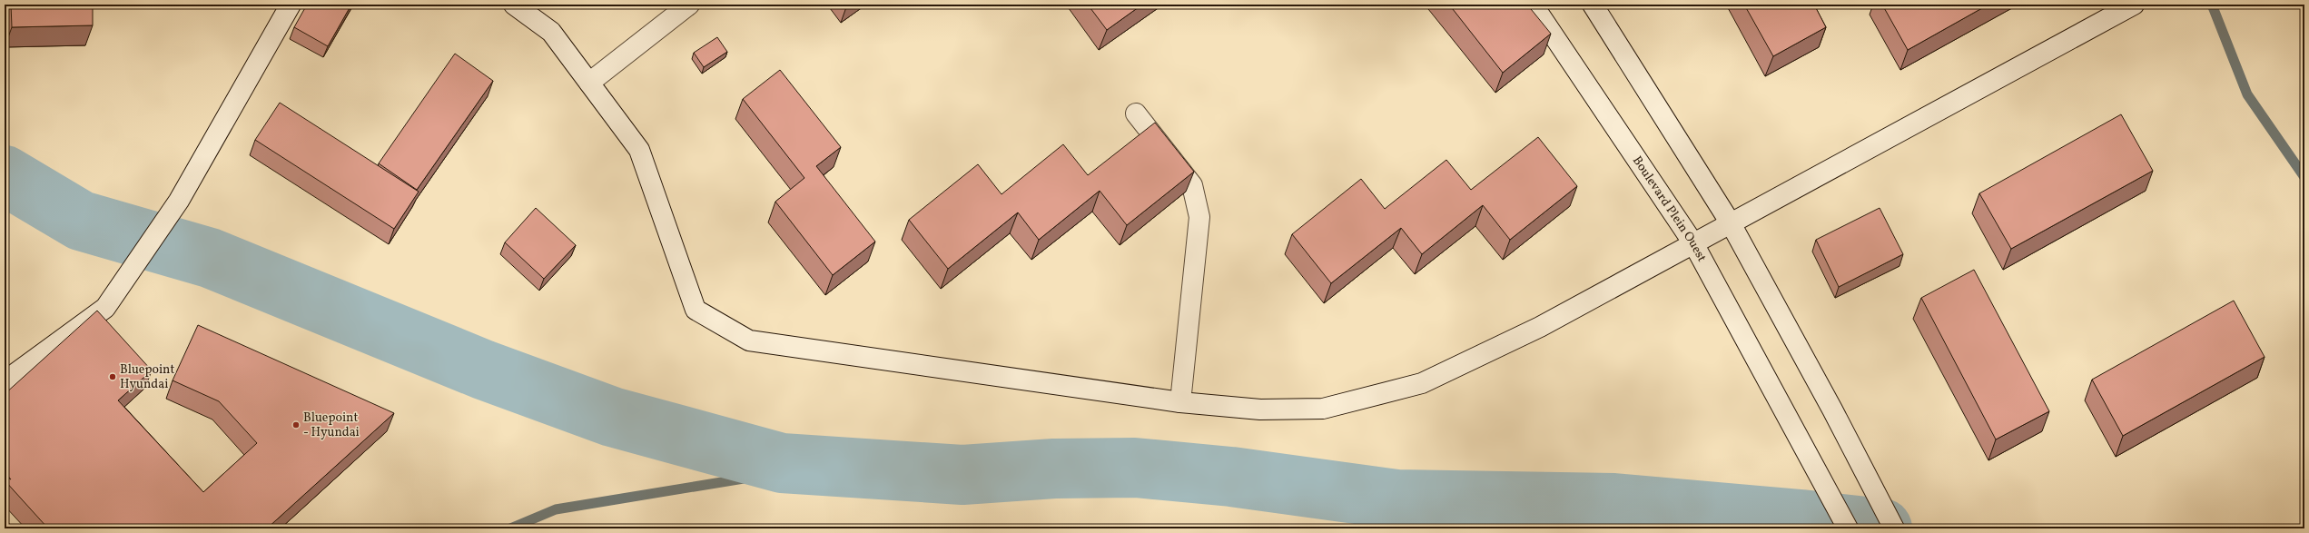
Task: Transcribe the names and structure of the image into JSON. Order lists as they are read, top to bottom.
{
  "streets": {
    "street": ["Boulevard Plein Ouest"]
  },
  "places": ["Bluepoint Hyundai", "Bluepoint - Hyundai"]
}
